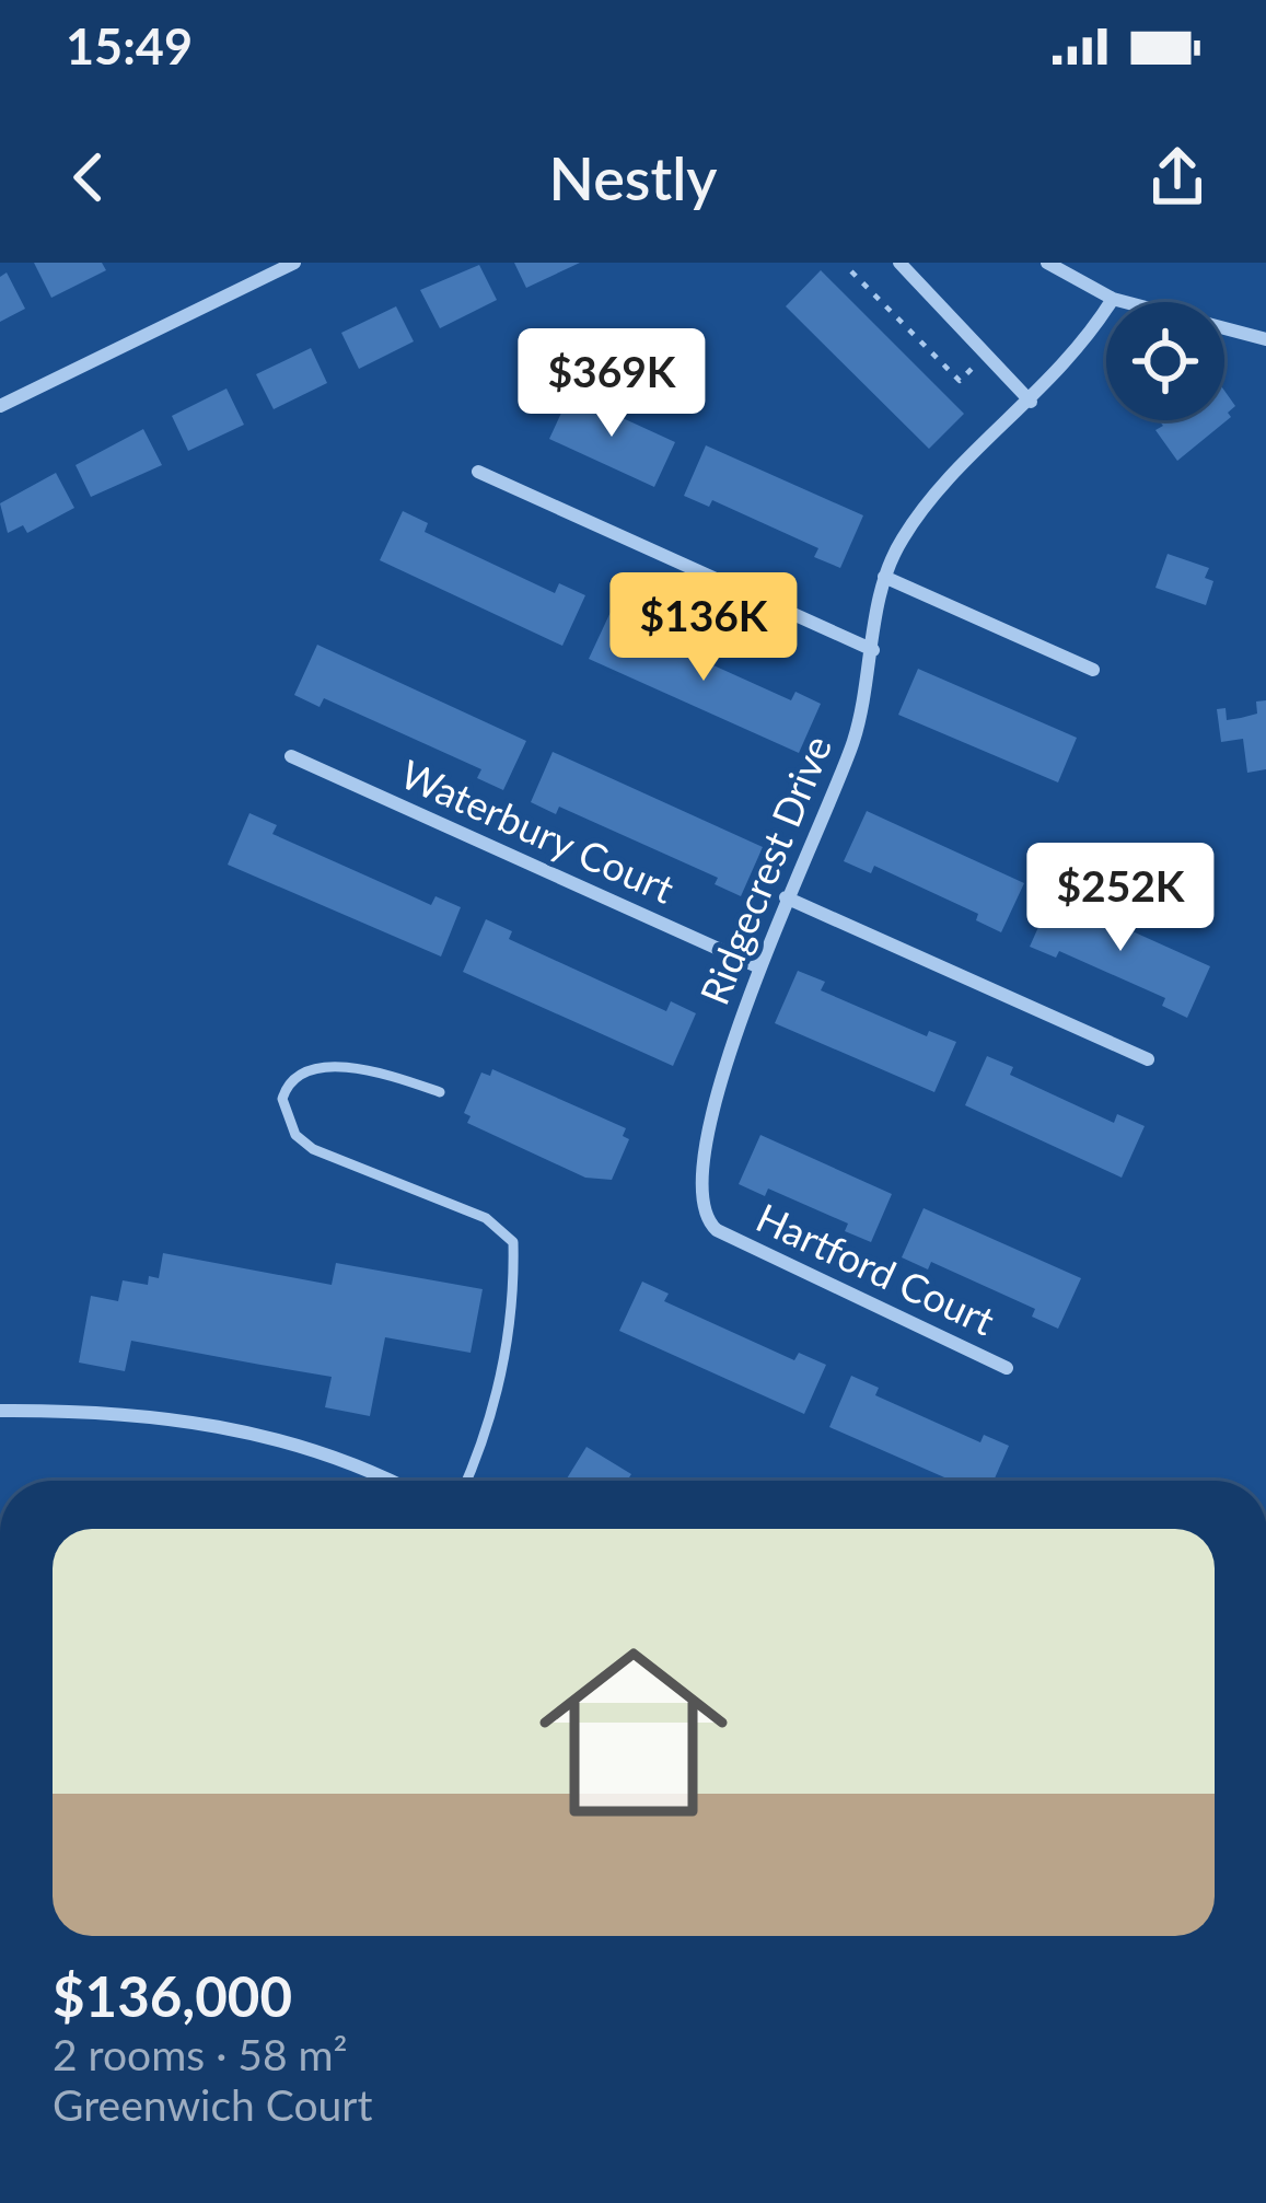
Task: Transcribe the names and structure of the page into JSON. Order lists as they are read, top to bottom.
{
  "streets": {
    "street": ["Waterbury Court", "Ridgecrest Drive", "Hartford Court"]
  },
  "crossings": [
    ["Waterbury Court", "Ridgecrest Drive"],
    ["Ridgecrest Drive", "Hartford Court"]
  ],
  "page": {
    "status": "15:49",
    "header": "Nestly",
    "price": ["$369K", "$136K", "$252K"],
    "list": [
      {
        "name": "$136,000",
        "note": "2 rooms · 58 m² · Greenwich Court"
      }
    ]
  }
}
